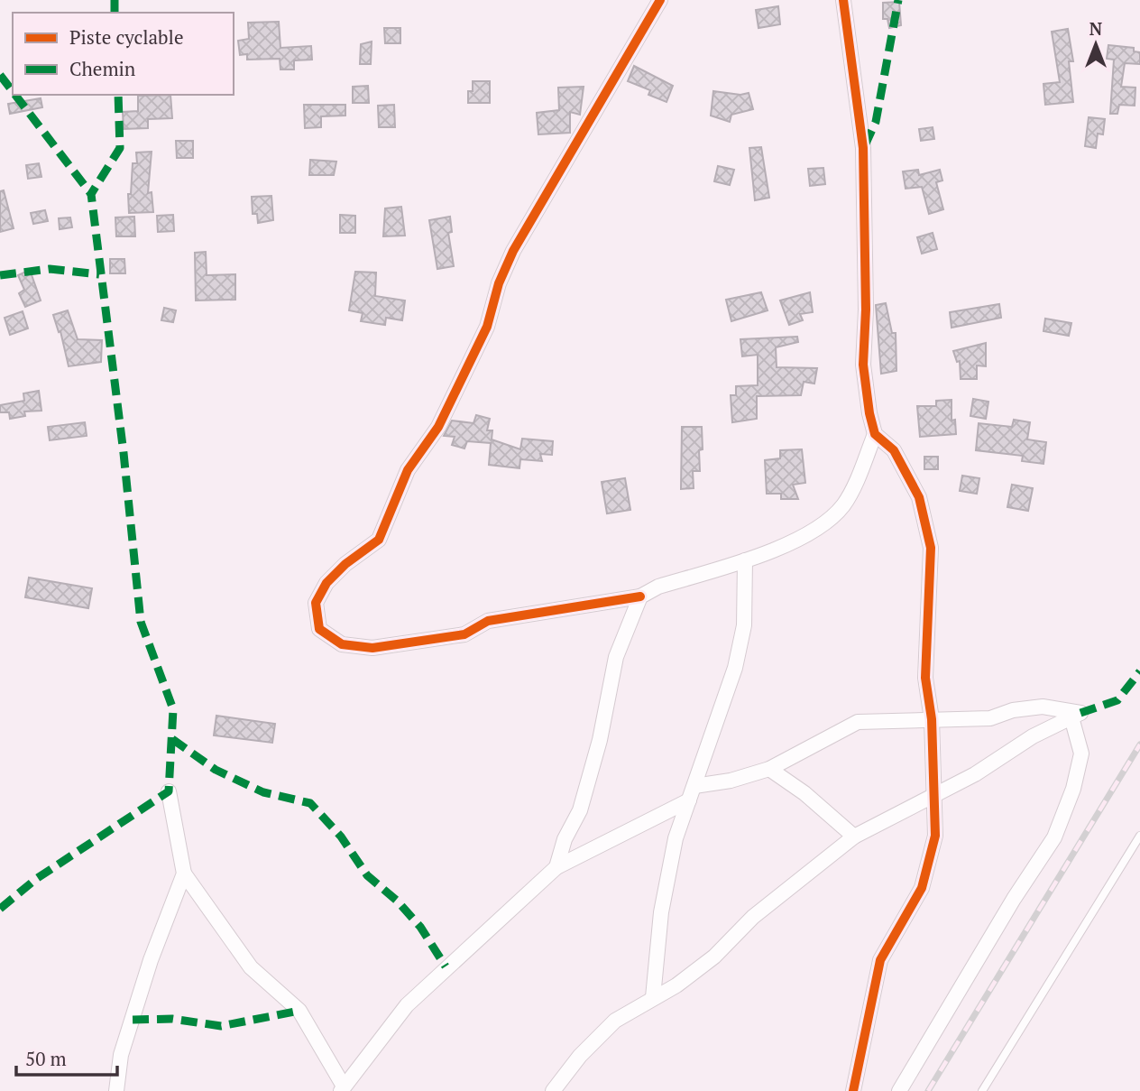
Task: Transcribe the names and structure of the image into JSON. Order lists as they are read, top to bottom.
{
  "legend": ["Piste cyclable", "Chemin"],
  "scale_bar": "50 m",
  "north": "top"
}
